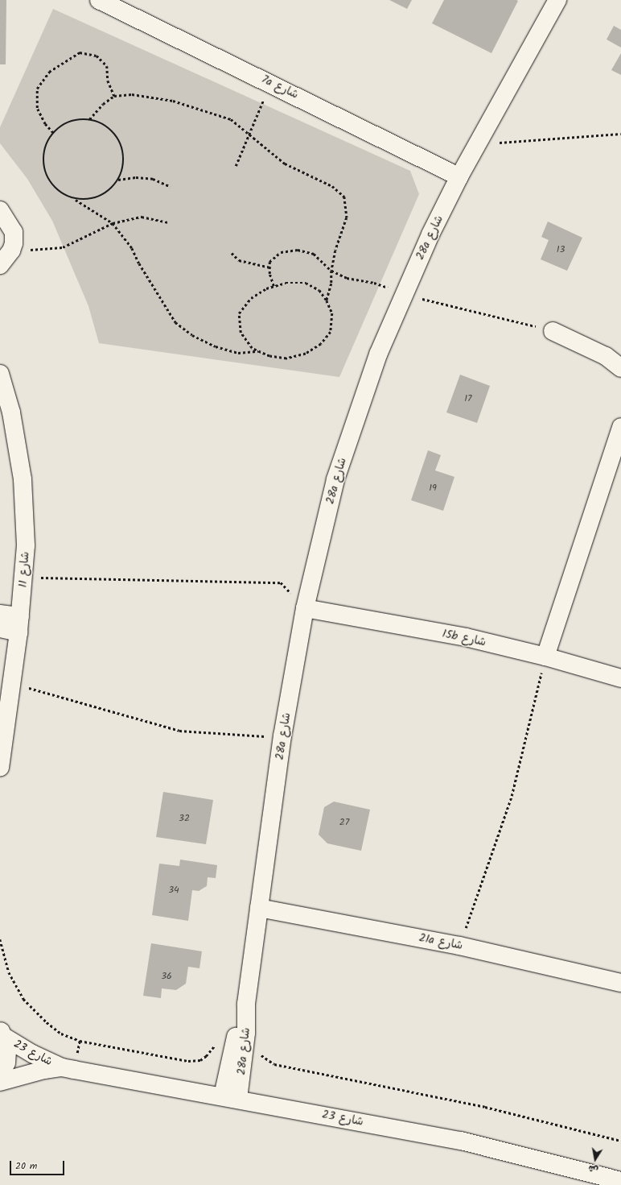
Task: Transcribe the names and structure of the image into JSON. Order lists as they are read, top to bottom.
{
  "streets": {
    "street": [
      "7a شارع",
      "28a شارع",
      "شارع 11",
      "15b شارع",
      "21a شارع",
      "شارع 23"
    ]
  },
  "crossings": [
    ["7a شارع", "28a شارع"],
    ["28a شارع", "15b شارع"],
    ["28a شارع", "21a شارع"],
    ["28a شارع", "شارع 23"]
  ],
  "house_numbers": [
    "13",
    "17",
    "19",
    "32",
    "27",
    "34",
    "36"
  ],
  "scale_bar": "20 m",
  "north": "bottom"
}
